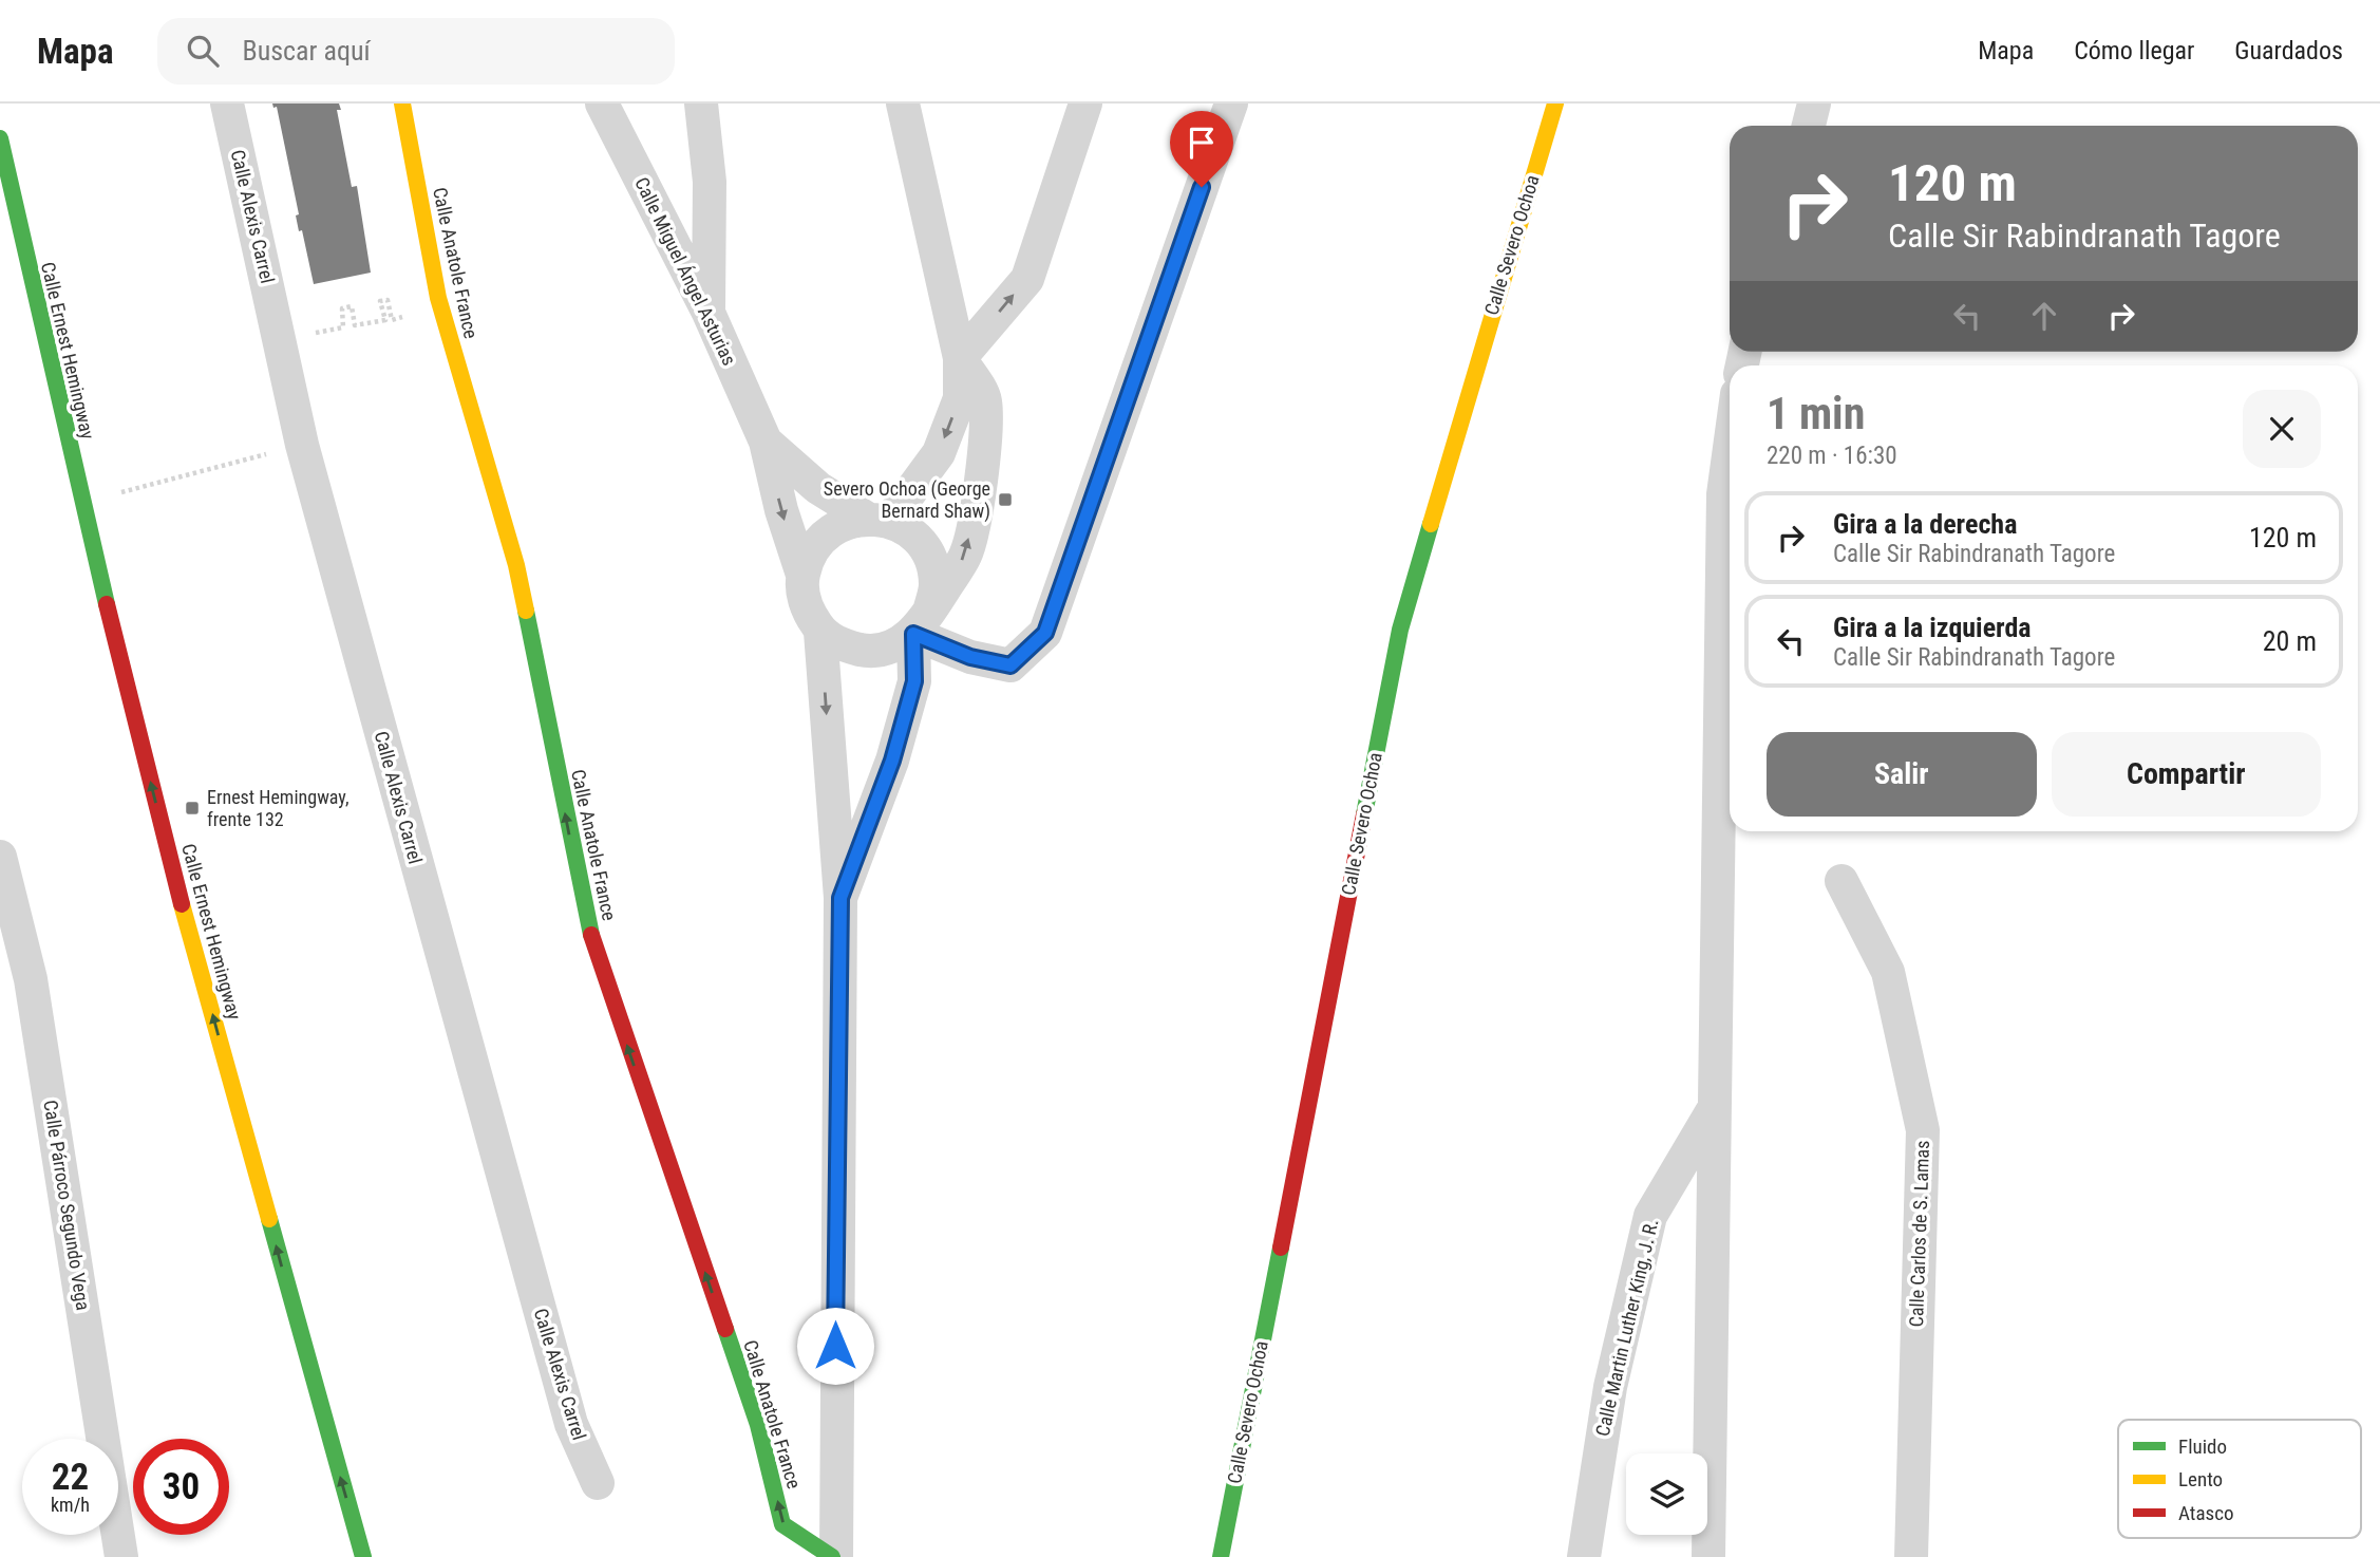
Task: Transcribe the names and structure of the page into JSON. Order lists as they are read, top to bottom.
{
  "streets": {
    "street": [
      "Calle Alexis Carrel",
      "Calle Severo Ochoa",
      "Calle Anatole France",
      "Calle Miguel Ángel Asturias",
      "Calle Ernest Hemingway",
      "Calle Párroco Segundo Vega",
      "Calle Carlos de S. Lamas",
      "Calle Martin Luther King, J. R."
    ]
  },
  "one_way": ["Calle Anatole France", "Calle Ernest Hemingway"],
  "places": {
    "transit": ["Severo Ochoa (George Bernard Shaw)", "Ernest Hemingway, frente 132"]
  },
  "legend": ["Fluido", "Lento", "Atasco"],
  "page": {
    "header": "Mapa",
    "search": "Buscar aquí",
    "nav": ["Mapa", "Cómo llegar", "Guardados"],
    "turn": ["120 m", "Calle Sir Rabindranath Tagore"],
    "heading": ["1 min", "220 m · 16:30"],
    "list": [
      {
        "name": "Gira a la derecha",
        "note": "Calle Sir Rabindranath Tagore",
        "value": "120 m"
      },
      {
        "name": "Gira a la izquierda",
        "note": "Calle Sir Rabindranath Tagore",
        "value": "20 m"
      }
    ],
    "buttons": ["Salir", "Compartir"],
    "speed": "22 km/h",
    "limit": "30"
  }
}
